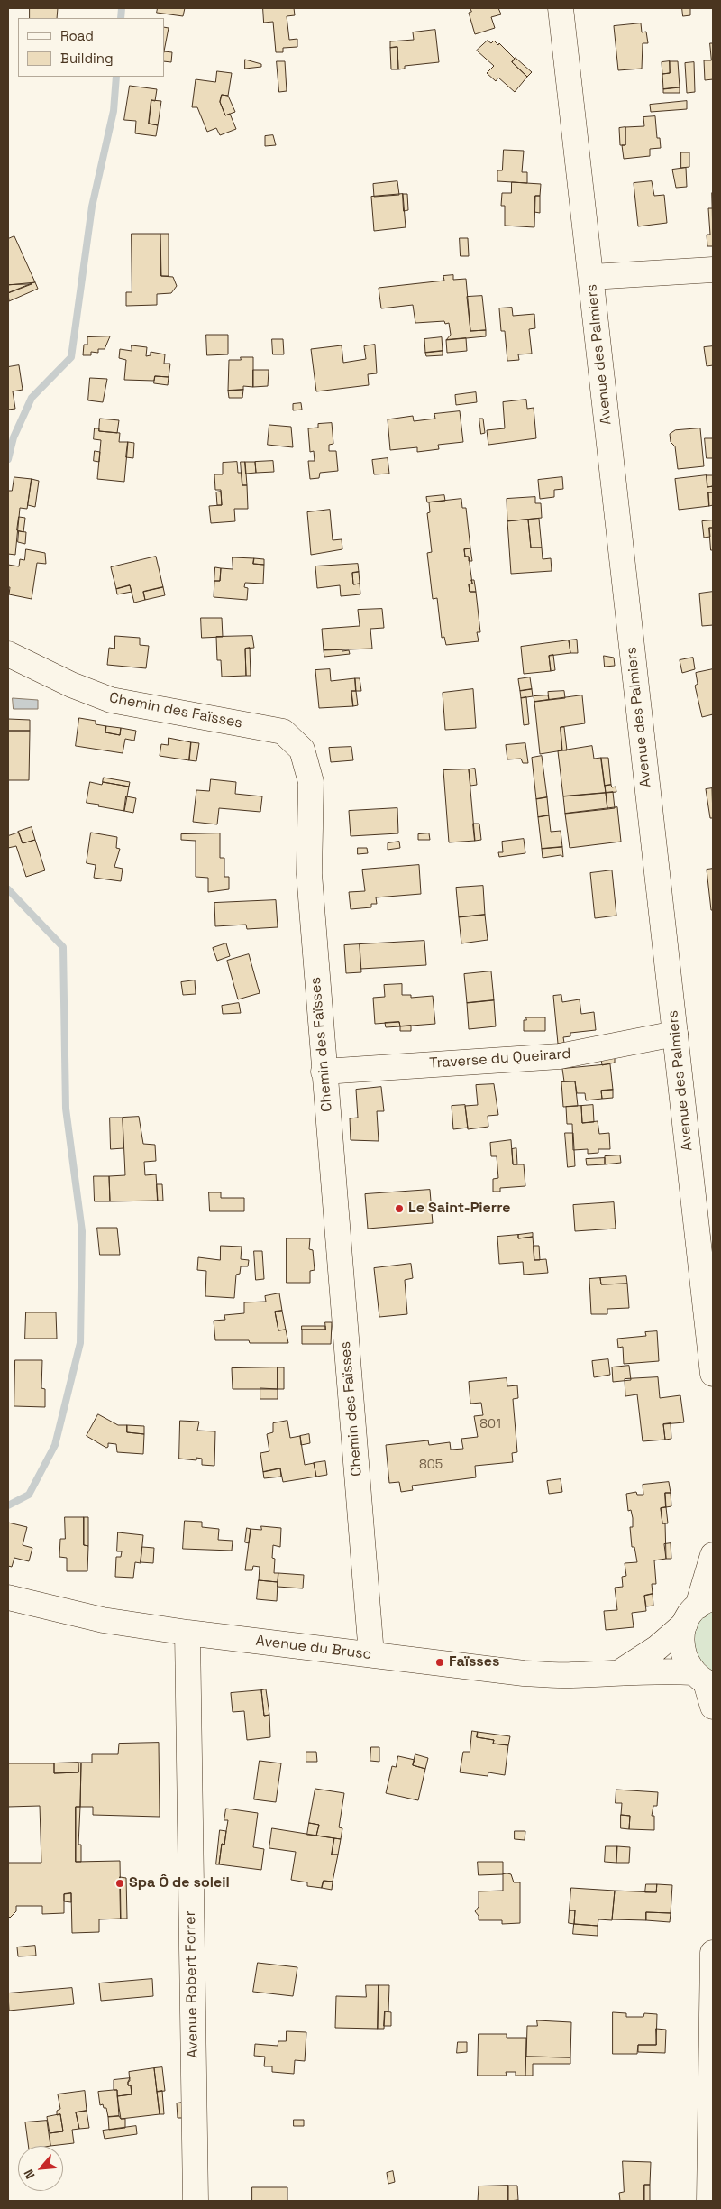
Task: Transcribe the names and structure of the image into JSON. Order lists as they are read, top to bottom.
{
  "streets": {
    "street": [
      "Avenue des Palmiers",
      "Chemin des Faïsses",
      "Traverse du Queirard",
      "Avenue du Brusc",
      "Avenue Robert Forrer"
    ]
  },
  "crossings": [
    ["Avenue des Palmiers", "Traverse du Queirard"],
    ["Chemin des Faïsses", "Traverse du Queirard"],
    ["Chemin des Faïsses", "Avenue du Brusc"],
    ["Avenue du Brusc", "Avenue Robert Forrer"]
  ],
  "places": ["Le Saint-Pierre", "Faïsses", "Spa Ô de soleil"],
  "house_numbers": ["801", "805"],
  "legend": ["Road", "Building"],
  "north": "bottom left"
}
